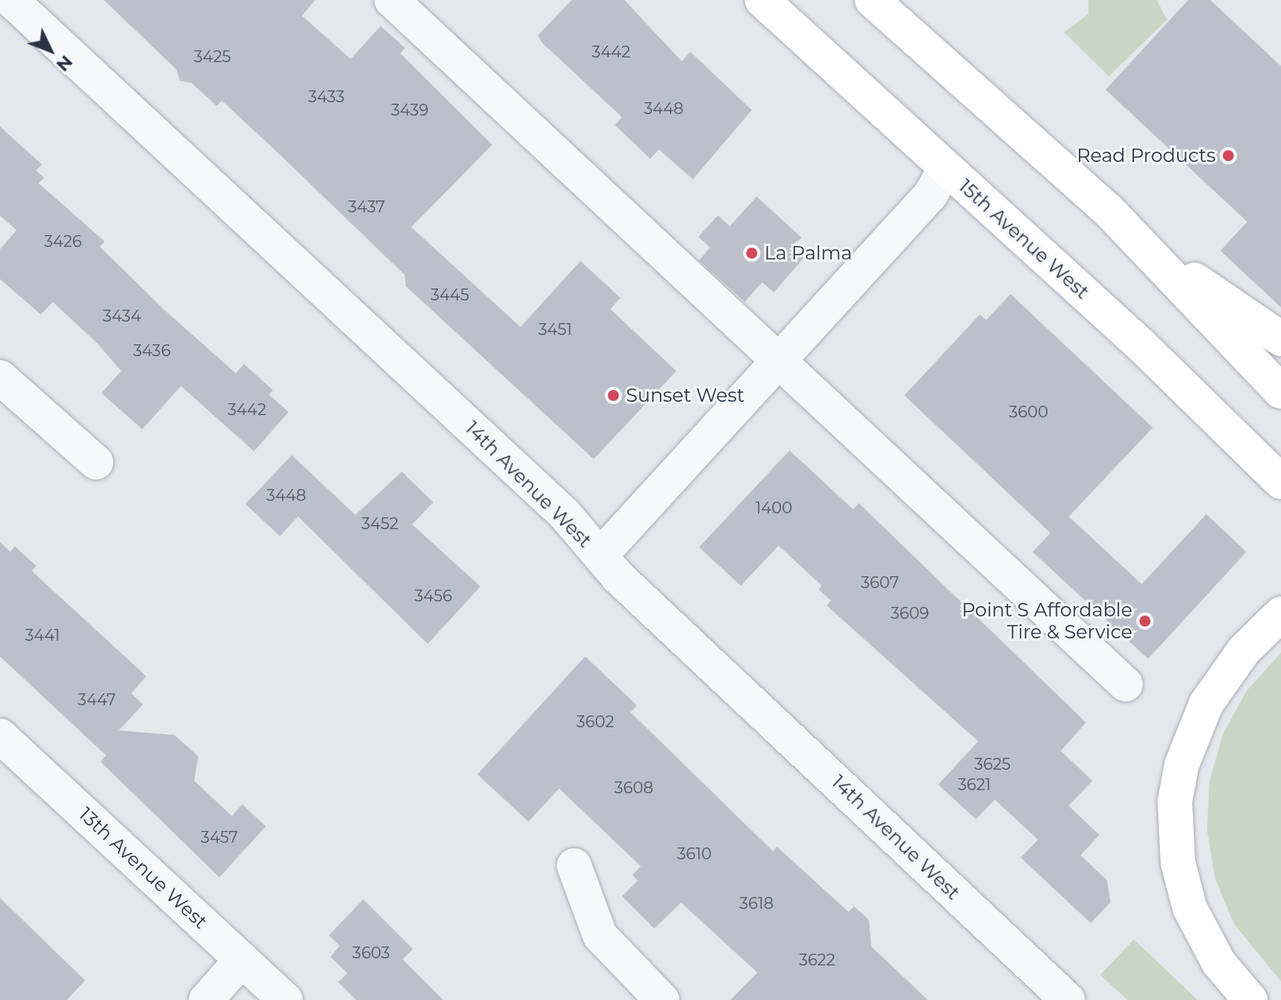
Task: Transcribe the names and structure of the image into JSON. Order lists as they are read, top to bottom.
{
  "streets": {
    "main road": ["15th Avenue West"],
    "street": ["14th Avenue West", "13th Avenue West"]
  },
  "places": [
    "Read Products",
    "La Palma",
    "Sunset West",
    "Point S Affordable Tire & Service"
  ],
  "house_numbers": [
    "3442",
    "3425",
    "3433",
    "3448",
    "3439",
    "3437",
    "3426",
    "3445",
    "3434",
    "3451",
    "3436",
    "3442",
    "3600",
    "3448",
    "1400",
    "3452",
    "3607",
    "3456",
    "3609",
    "3441",
    "3447",
    "3602",
    "3625",
    "3621",
    "3608",
    "3457",
    "3610",
    "3618",
    "3603",
    "3622"
  ],
  "north": "bottom right"
}
